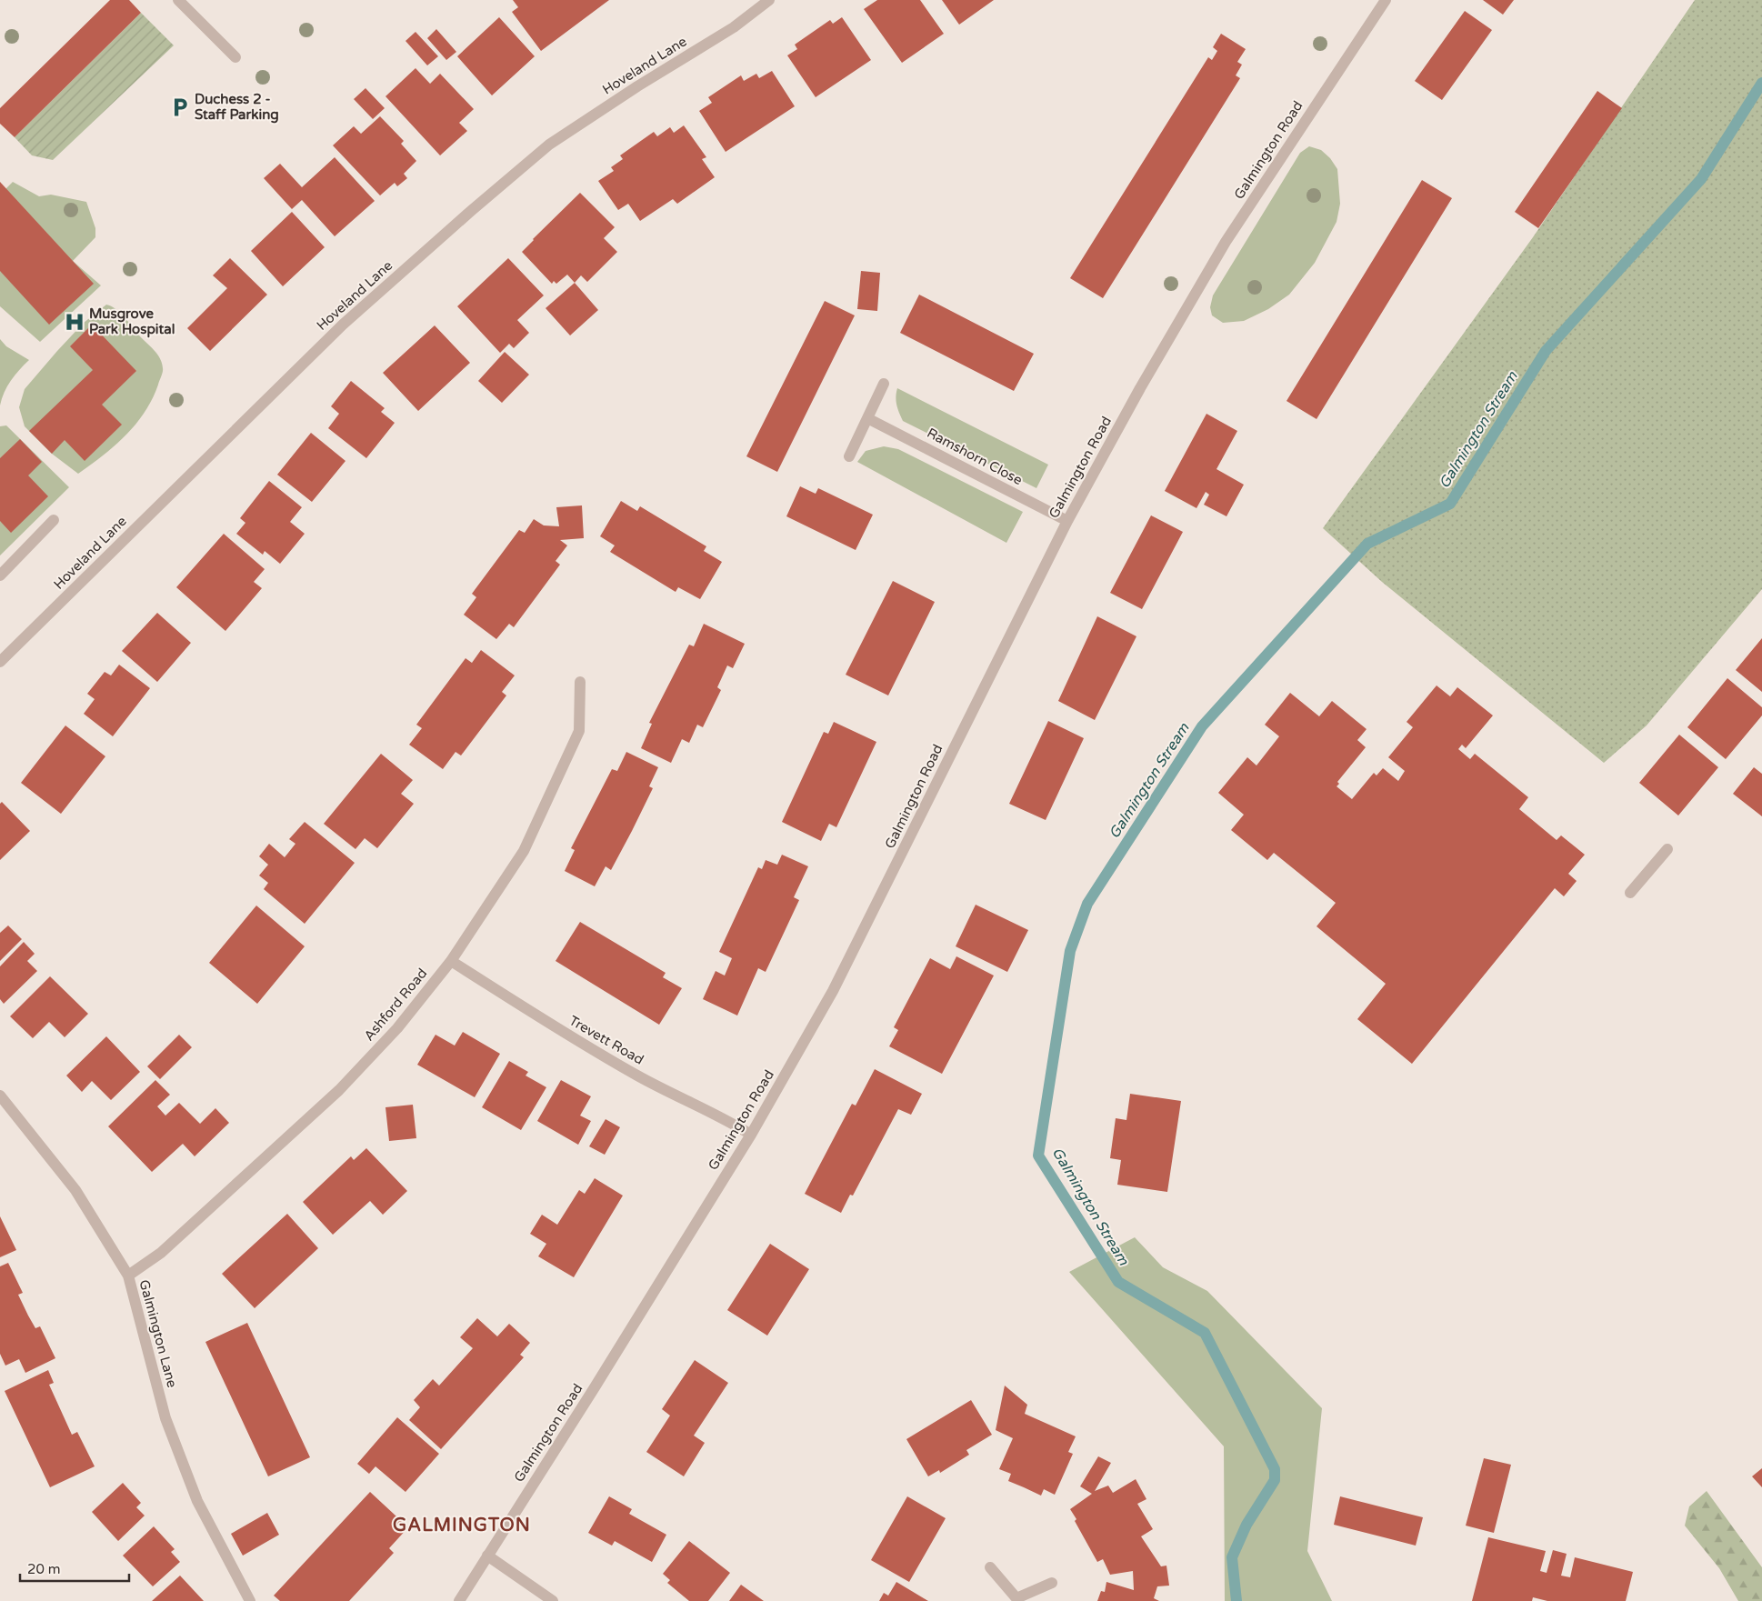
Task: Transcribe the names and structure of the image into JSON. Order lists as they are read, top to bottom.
{
  "streets": {
    "street": [
      "Hoveland Lane",
      "Galmington Road",
      "Ramshorn Close",
      "Ashford Road",
      "Trevett Road",
      "Galmington Lane"
    ]
  },
  "crossings": [
    ["Galmington Road", "Ramshorn Close"],
    ["Galmington Road", "Trevett Road"],
    ["Ashford Road", "Trevett Road"],
    ["Ashford Road", "Galmington Lane"]
  ],
  "districts": ["GALMINGTON"],
  "water": ["Galmington Stream"],
  "places": {
    "parking": ["Duchess 2 - Staff Parking"],
    "hospital": ["Musgrove Park Hospital"]
  },
  "scale_bar": "20 m"
}
